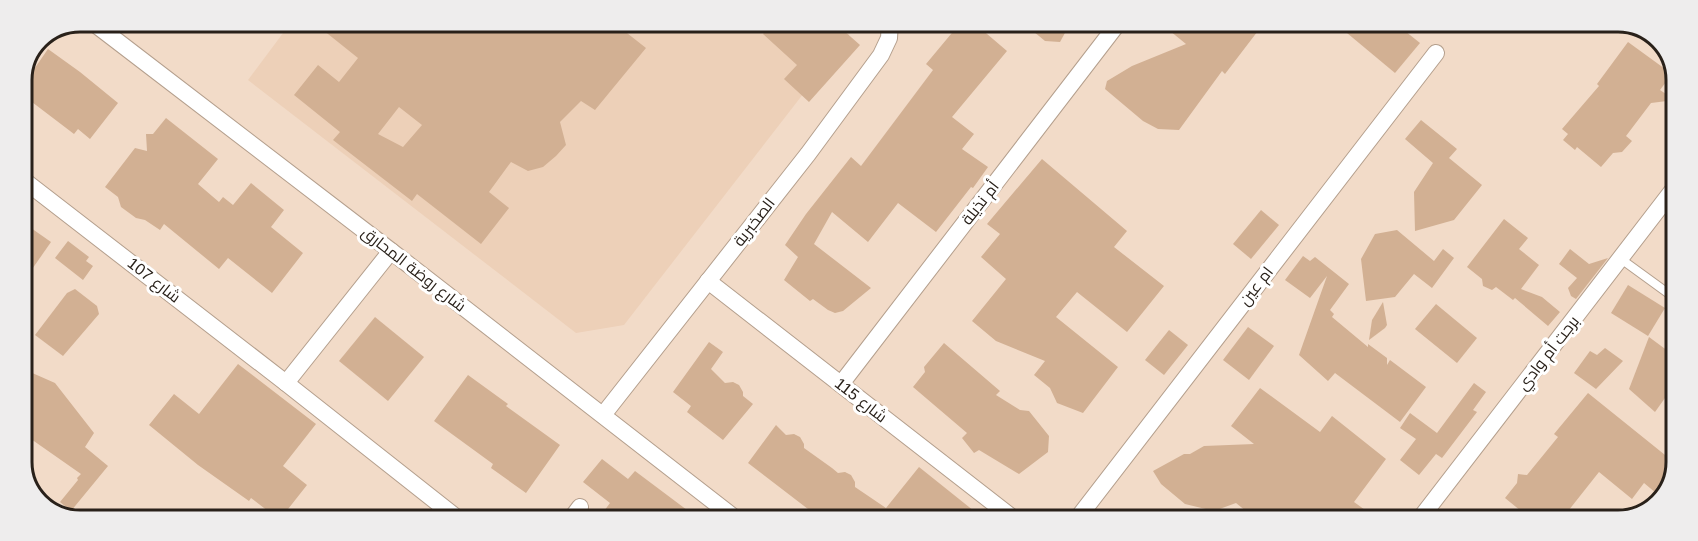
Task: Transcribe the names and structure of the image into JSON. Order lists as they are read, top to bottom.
{
  "streets": {
    "street": [
      "أم نذيلة",
      "الصخبرية",
      "شارع روضة المحارق",
      "شارع 107",
      "ام عين",
      "برجت أم وادي",
      "شارع 115"
    ]
  },
  "crossings": [
    ["أم نذيلة", "شارع 115"],
    ["الصخبرية", "شارع روضة المحارق"],
    ["الصخبرية", "شارع 115"]
  ]
}
